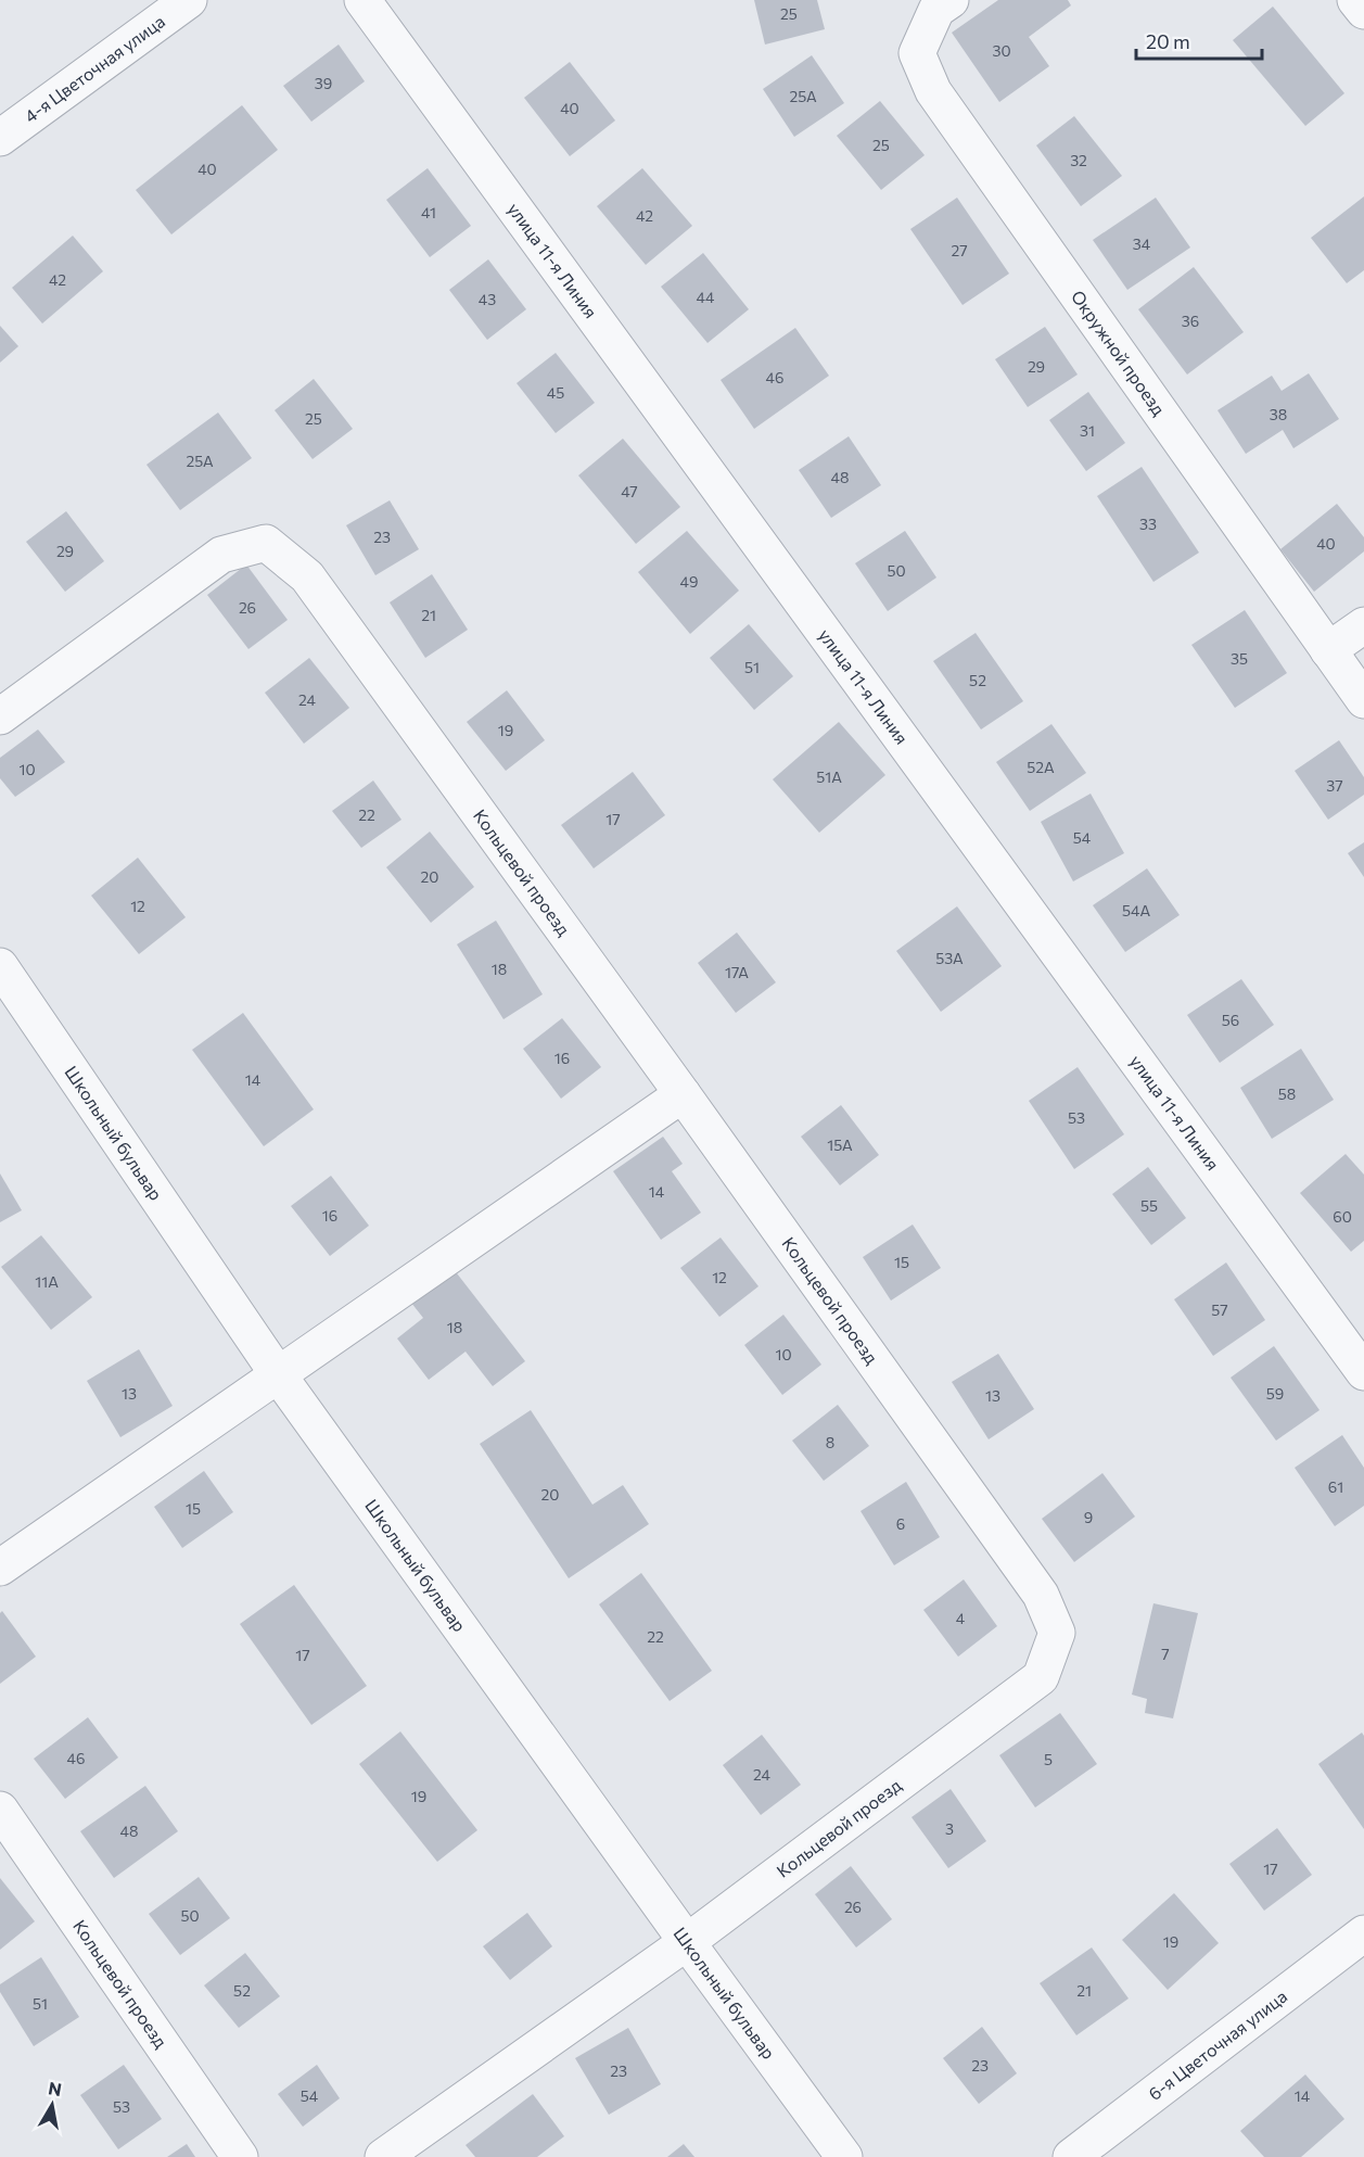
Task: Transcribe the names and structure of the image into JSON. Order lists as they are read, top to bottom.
{
  "streets": {
    "street": [
      "4-я Цветочная улица",
      "улица 11-я Линия",
      "Окружной проезд",
      "Кольцевой проезд",
      "Школьный бульвар",
      "6-я Цветочная улица"
    ]
  },
  "crossings": [
    ["Кольцевой проезд", "Школьный бульвар"]
  ],
  "house_numbers": [
    "25",
    "30",
    "39",
    "25А",
    "40",
    "25",
    "32",
    "40",
    "41",
    "42",
    "34",
    "27",
    "42",
    "44",
    "43",
    "36",
    "29",
    "46",
    "45",
    "38",
    "25",
    "31",
    "25А",
    "48",
    "47",
    "33",
    "23",
    "40",
    "29",
    "50",
    "49",
    "26",
    "21",
    "35",
    "51",
    "52",
    "24",
    "19",
    "52А",
    "10",
    "51А",
    "37",
    "22",
    "17",
    "54",
    "20",
    "12",
    "54А",
    "53А",
    "18",
    "17А",
    "56",
    "16",
    "14",
    "58",
    "53",
    "15А",
    "14",
    "55",
    "16",
    "60",
    "15",
    "12",
    "11А",
    "57",
    "18",
    "10",
    "13",
    "59",
    "13",
    "8",
    "61",
    "20",
    "15",
    "9",
    "6",
    "4",
    "22",
    "7",
    "17",
    "46",
    "5",
    "24",
    "19",
    "3",
    "48",
    "17",
    "26",
    "50",
    "19",
    "52",
    "21",
    "51",
    "23",
    "23",
    "54",
    "14",
    "53"
  ],
  "scale_bar": "20 m",
  "north": "top"
}
